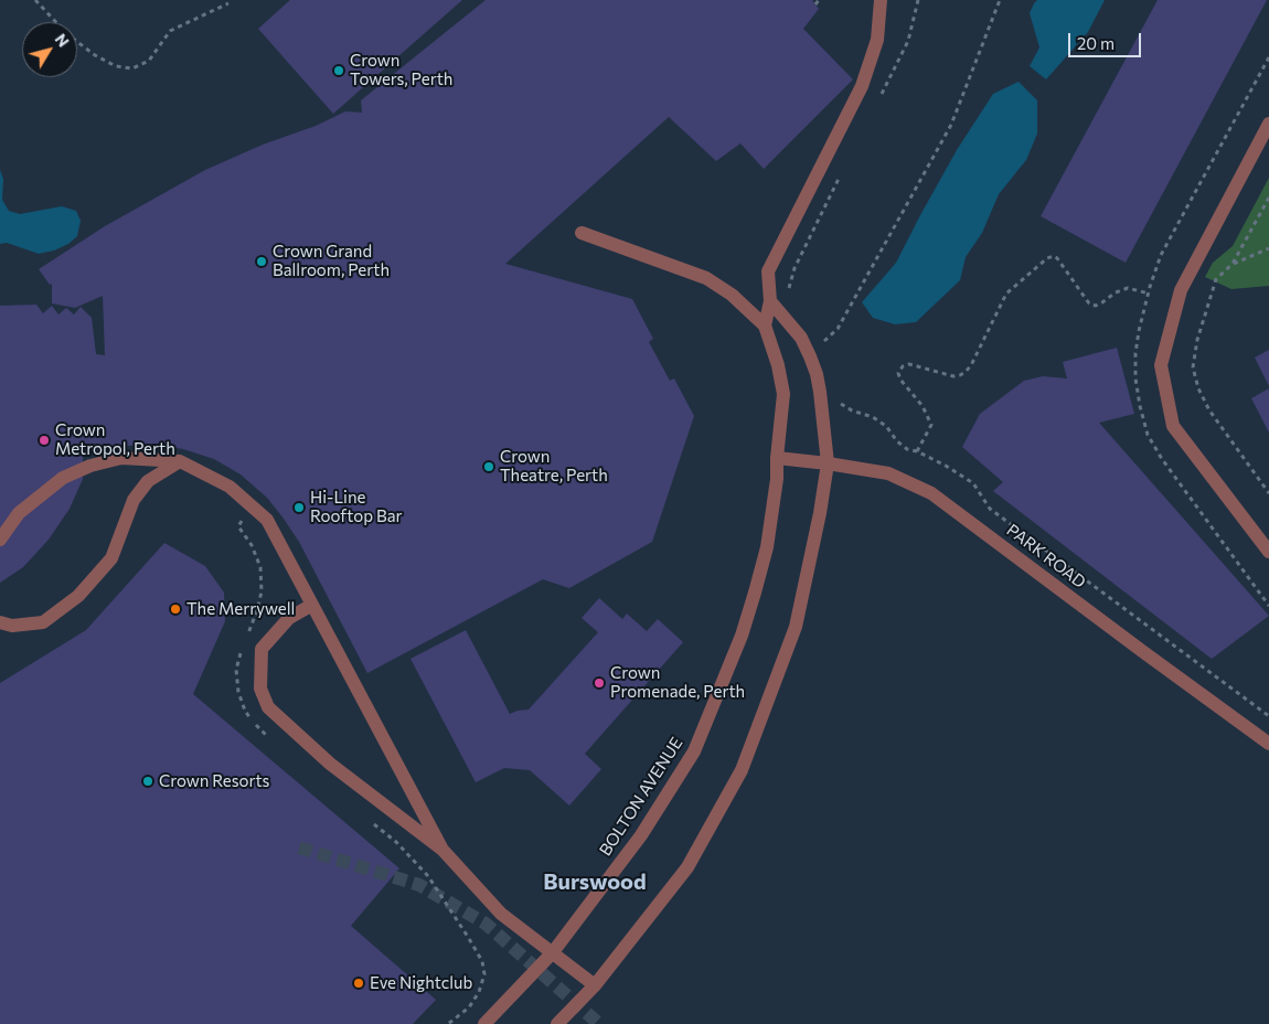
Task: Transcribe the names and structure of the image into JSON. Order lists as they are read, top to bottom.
{
  "streets": {
    "street": ["PARK ROAD", "BOLTON AVENUE"]
  },
  "crossings": [
    ["PARK ROAD", "BOLTON AVENUE"]
  ],
  "districts": ["Burswood"],
  "places": [
    "Crown Towers, Perth",
    "Crown Grand Ballroom, Perth",
    "Crown Metropol, Perth",
    "Crown Theatre, Perth",
    "Hi-Line Rooftop Bar",
    "The Merrywell",
    "Crown Promenade, Perth",
    "Crown Resorts",
    "Eve Nightclub"
  ],
  "scale_bar": "20 m",
  "north": "top right"
}
